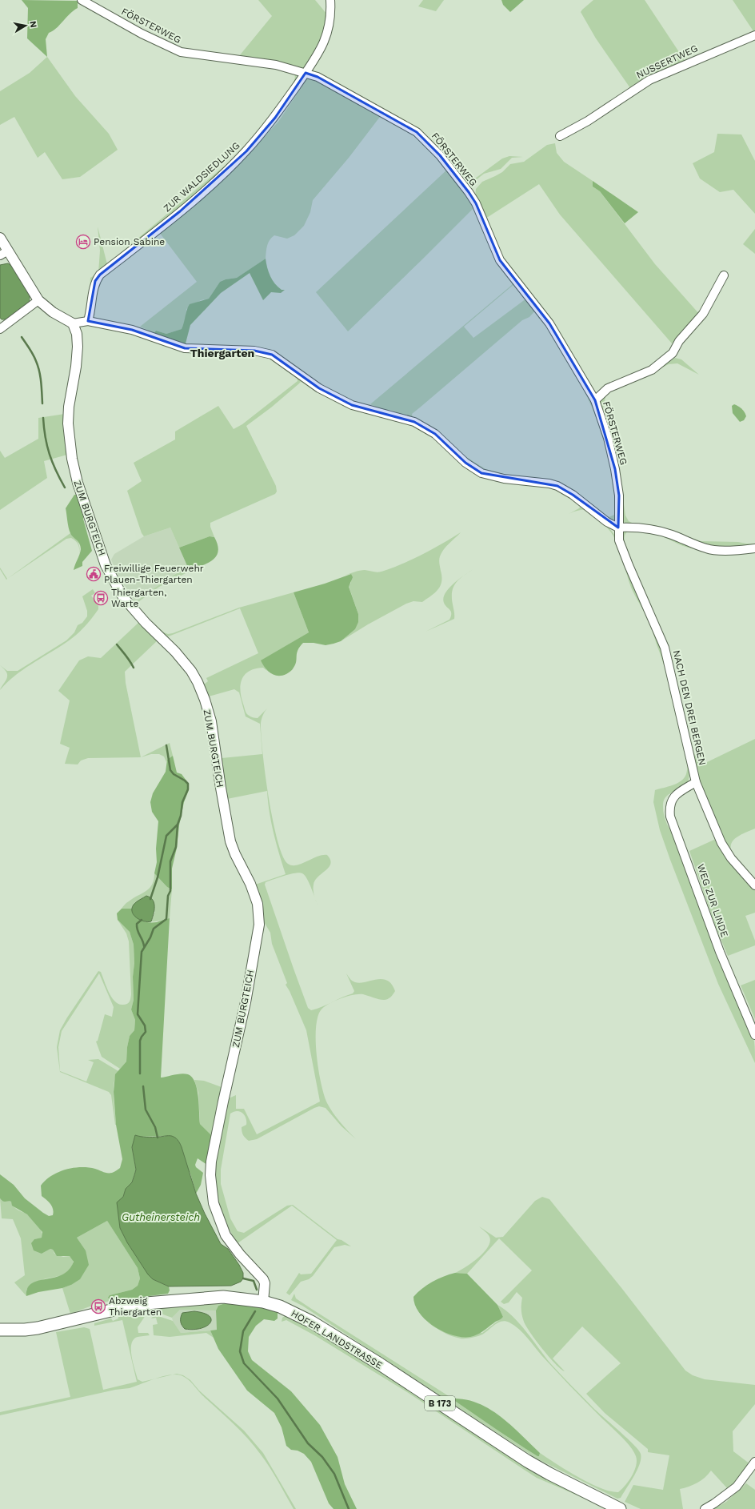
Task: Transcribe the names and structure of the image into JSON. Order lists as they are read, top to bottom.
{
  "streets": {
    "main road": ["HOFER LANDSTRASSE", "B 173"],
    "street": [
      "FÖRSTERWEG",
      "NUSSERTWEG",
      "ZUR WALDSIEDLUNG",
      "ZUM BURGTEICH",
      "NACH DEN DREI BERGEN",
      "WEG ZUR LINDE"
    ]
  },
  "crossings": [
    ["FÖRSTERWEG", "ZUR WALDSIEDLUNG"],
    ["FÖRSTERWEG", "NACH DEN DREI BERGEN"],
    ["ZUM BURGTEICH", "HOFER LANDSTRASSE"],
    ["NACH DEN DREI BERGEN", "WEG ZUR LINDE"]
  ],
  "districts": ["Thiergarten"],
  "water": ["Gutheinersteich"],
  "places": {
    "hotel": ["Pension Sabine"],
    "public building": ["Freiwillige Feuerwehr Plauen-Thiergarten"],
    "bus stop": ["Thiergarten, Warte", "Abzweig Thiergarten"]
  },
  "north": "right"
}
